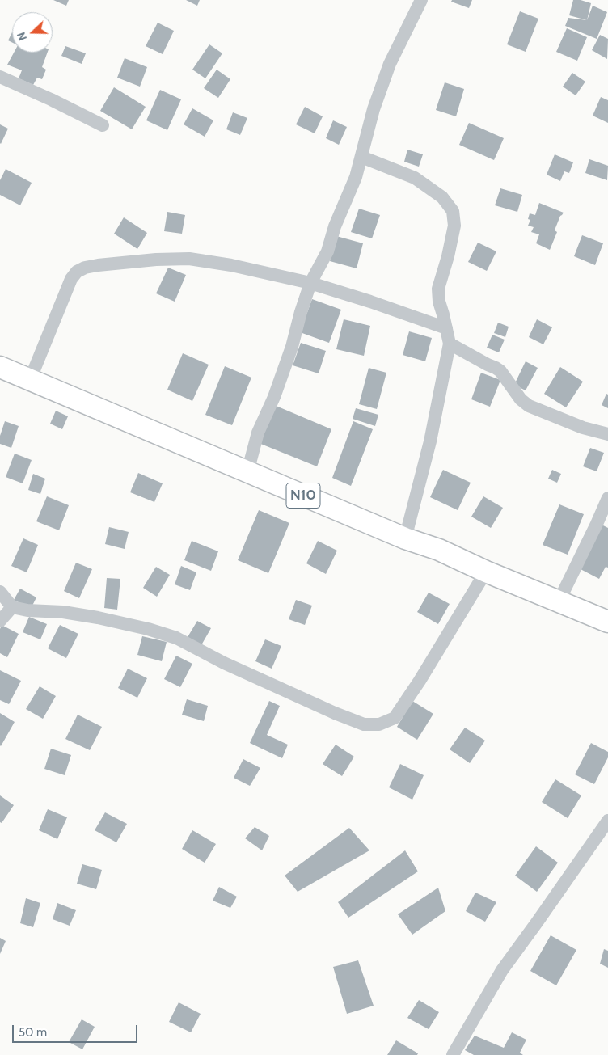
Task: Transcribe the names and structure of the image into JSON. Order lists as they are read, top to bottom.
{
  "streets": {
    "main road": ["N10"]
  },
  "scale_bar": "50 m",
  "north": "left"
}
